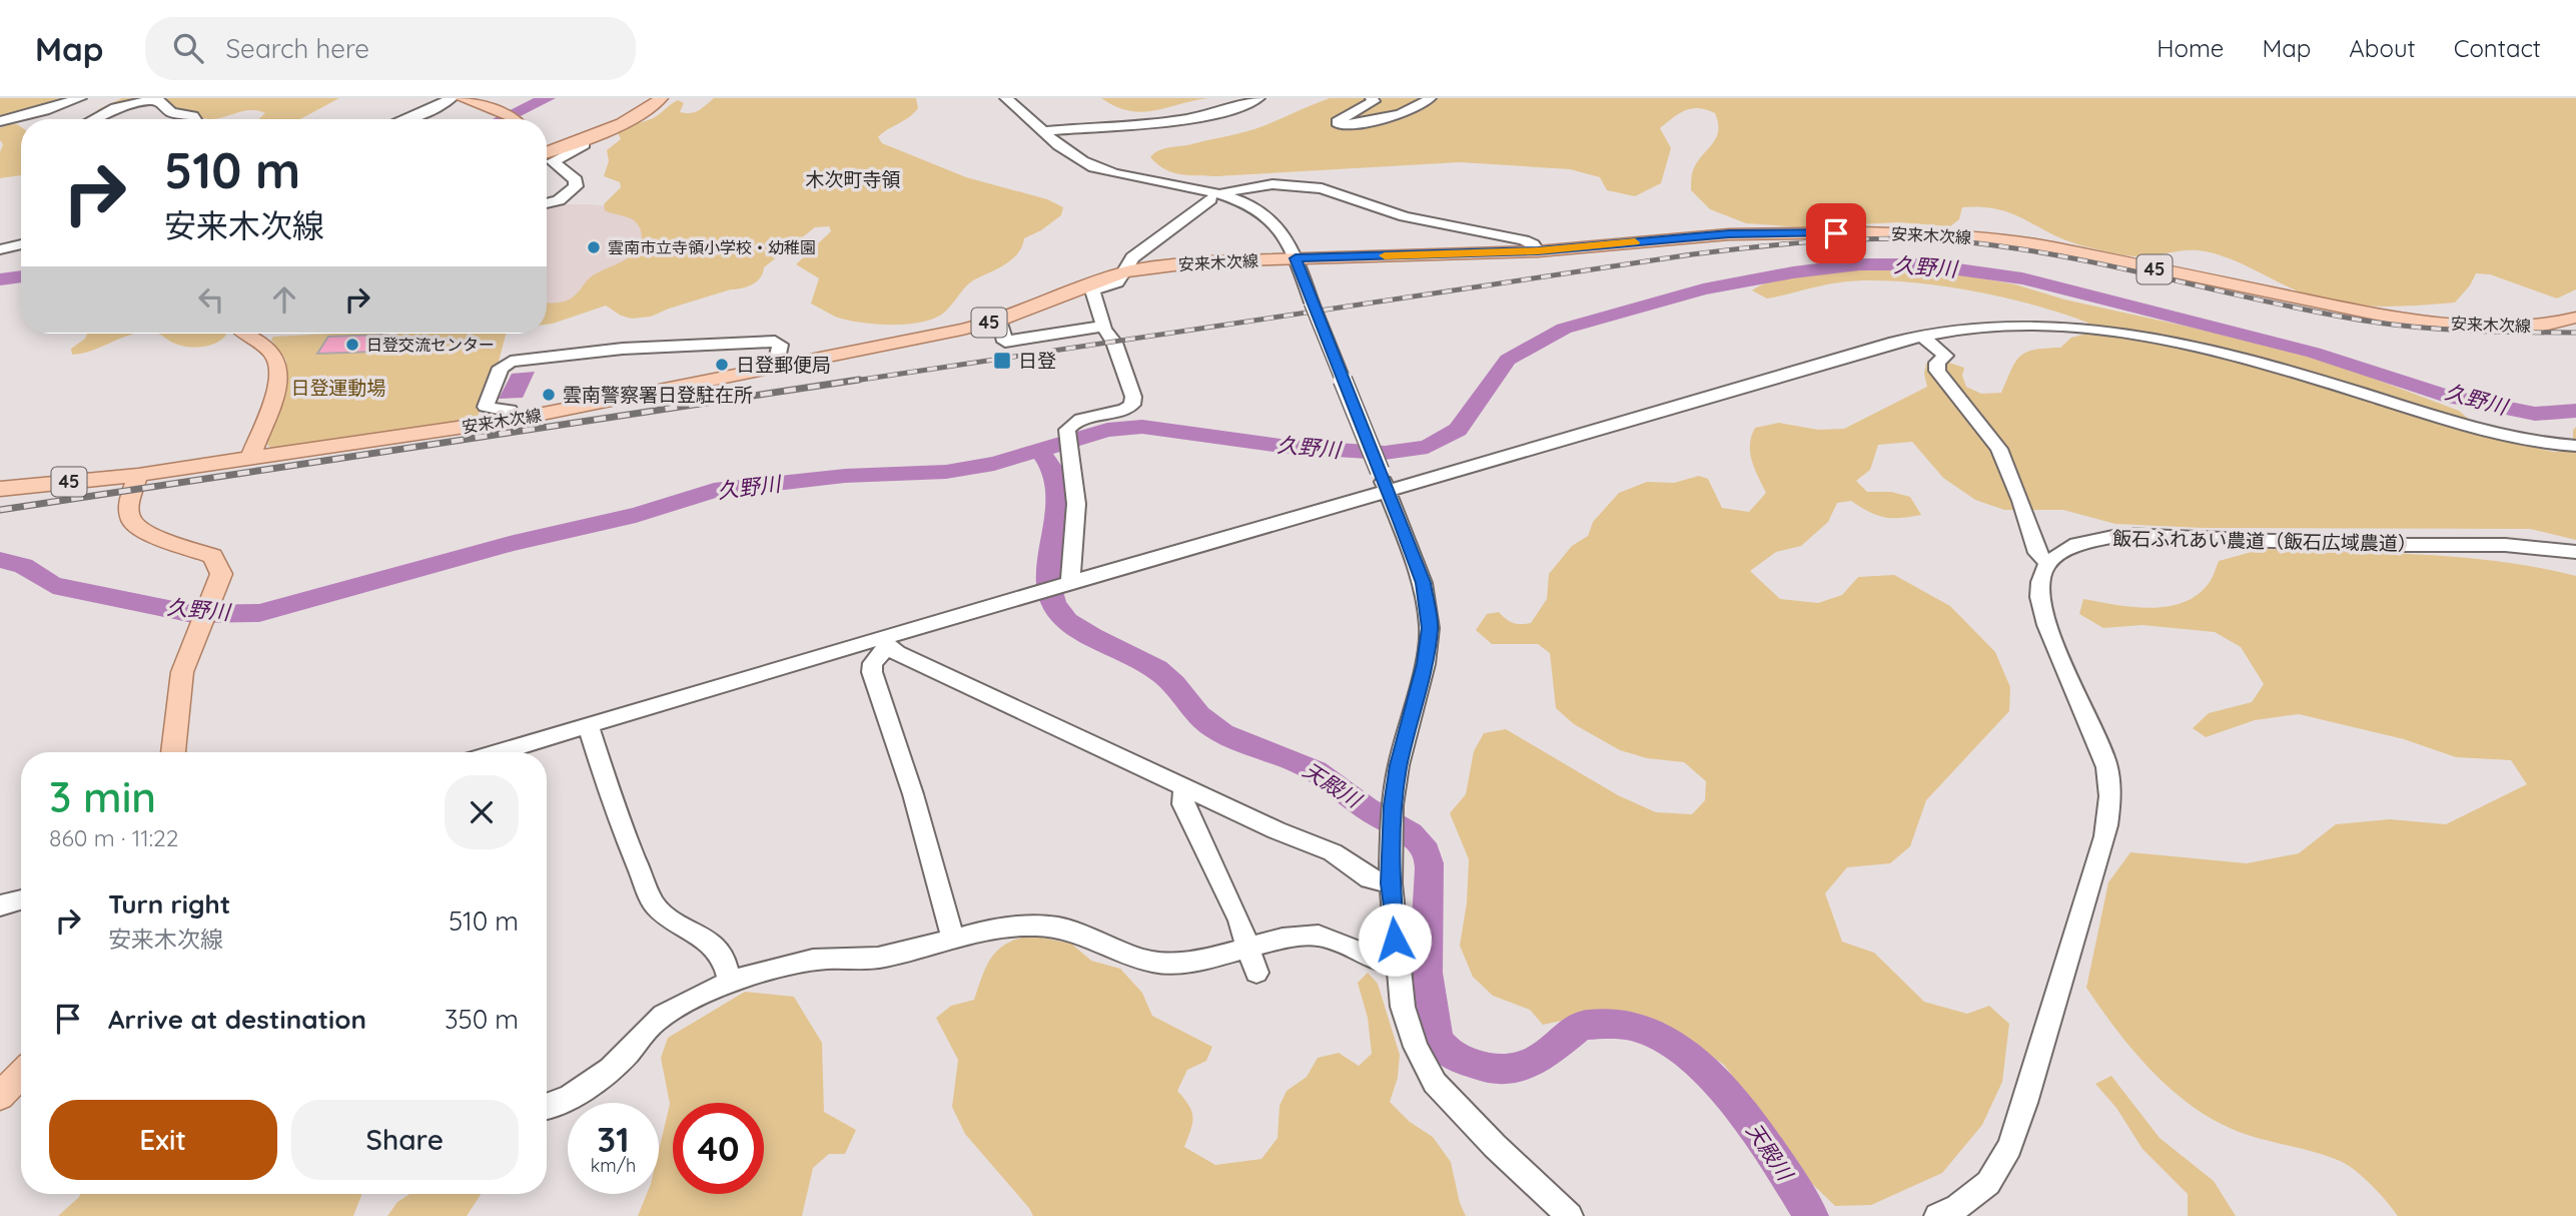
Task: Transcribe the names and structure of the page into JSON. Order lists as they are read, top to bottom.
{
  "streets": {
    "main road": ["安来木次線", "45"],
    "street": ["飯石ふれあい農道（飯石広域農道）"]
  },
  "districts": ["木次町寺領"],
  "water": ["久野川", "天殿川"],
  "parks": ["日登運動場"],
  "places": {
    "other": [
      "雲南市立寺領小学校・幼稚園",
      "日登交流センター",
      "日登郵便局",
      "雲南警察署日登駐在所"
    ],
    "transit": ["日登"]
  },
  "page": {
    "header": "Map",
    "search": "Search here",
    "nav": [
      "Home",
      "Map",
      "About",
      "Contact"
    ],
    "turn": ["510 m", "安来木次線"],
    "heading": ["3 min", "860 m · 11:22"],
    "list": [
      {
        "name": "Turn right",
        "note": "安来木次線",
        "value": "510 m"
      },
      {
        "name": "Arrive at destination",
        "value": "350 m"
      }
    ],
    "buttons": ["Exit", "Share"],
    "speed": "31 km/h",
    "limit": "40"
  }
}
